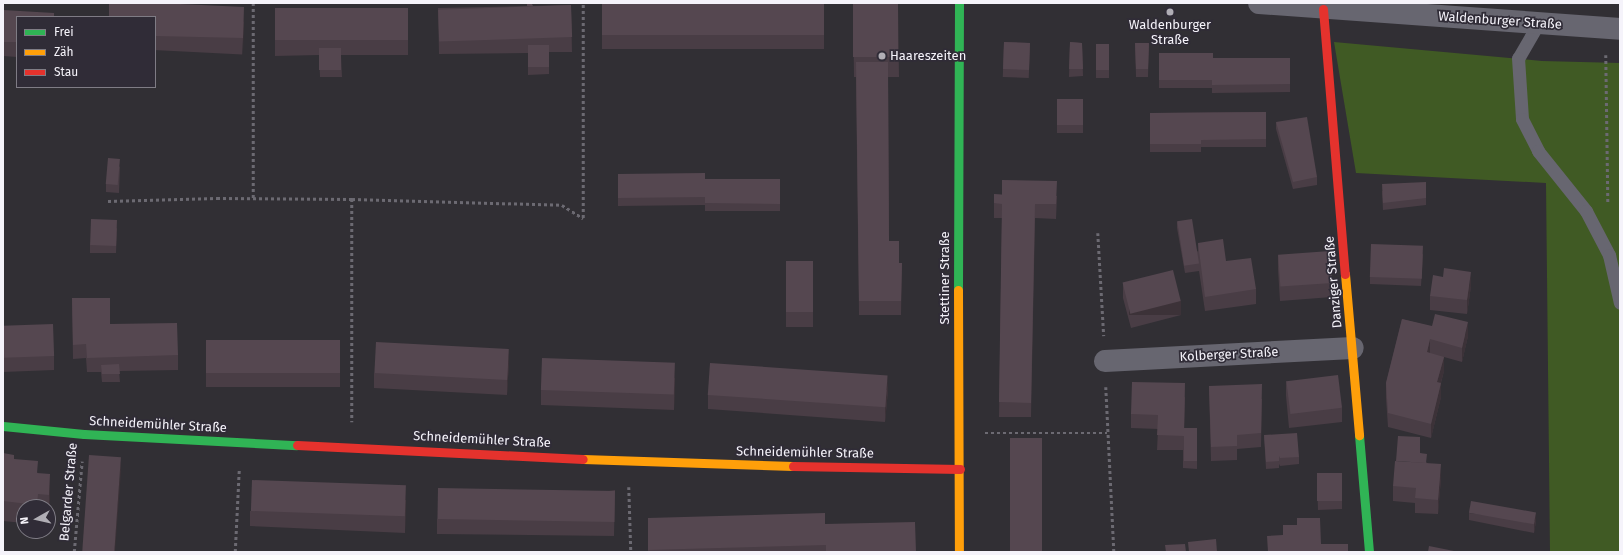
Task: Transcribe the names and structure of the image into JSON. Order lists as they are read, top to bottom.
{
  "streets": {
    "street": [
      "Waldenburger Straße",
      "Stettiner Straße",
      "Danziger Straße",
      "Kolberger Straße",
      "Schneidemühler Straße"
    ],
    "path": ["Belgarder Straße"]
  },
  "crossings": [
    ["Waldenburger Straße", "Danziger Straße"],
    ["Stettiner Straße", "Schneidemühler Straße"],
    ["Danziger Straße", "Kolberger Straße"],
    ["Schneidemühler Straße", "Belgarder Straße"]
  ],
  "places": ["Waldenburger Straße", "Haareszeiten"],
  "legend": ["Frei", "Zäh", "Stau"],
  "north": "left"
}
